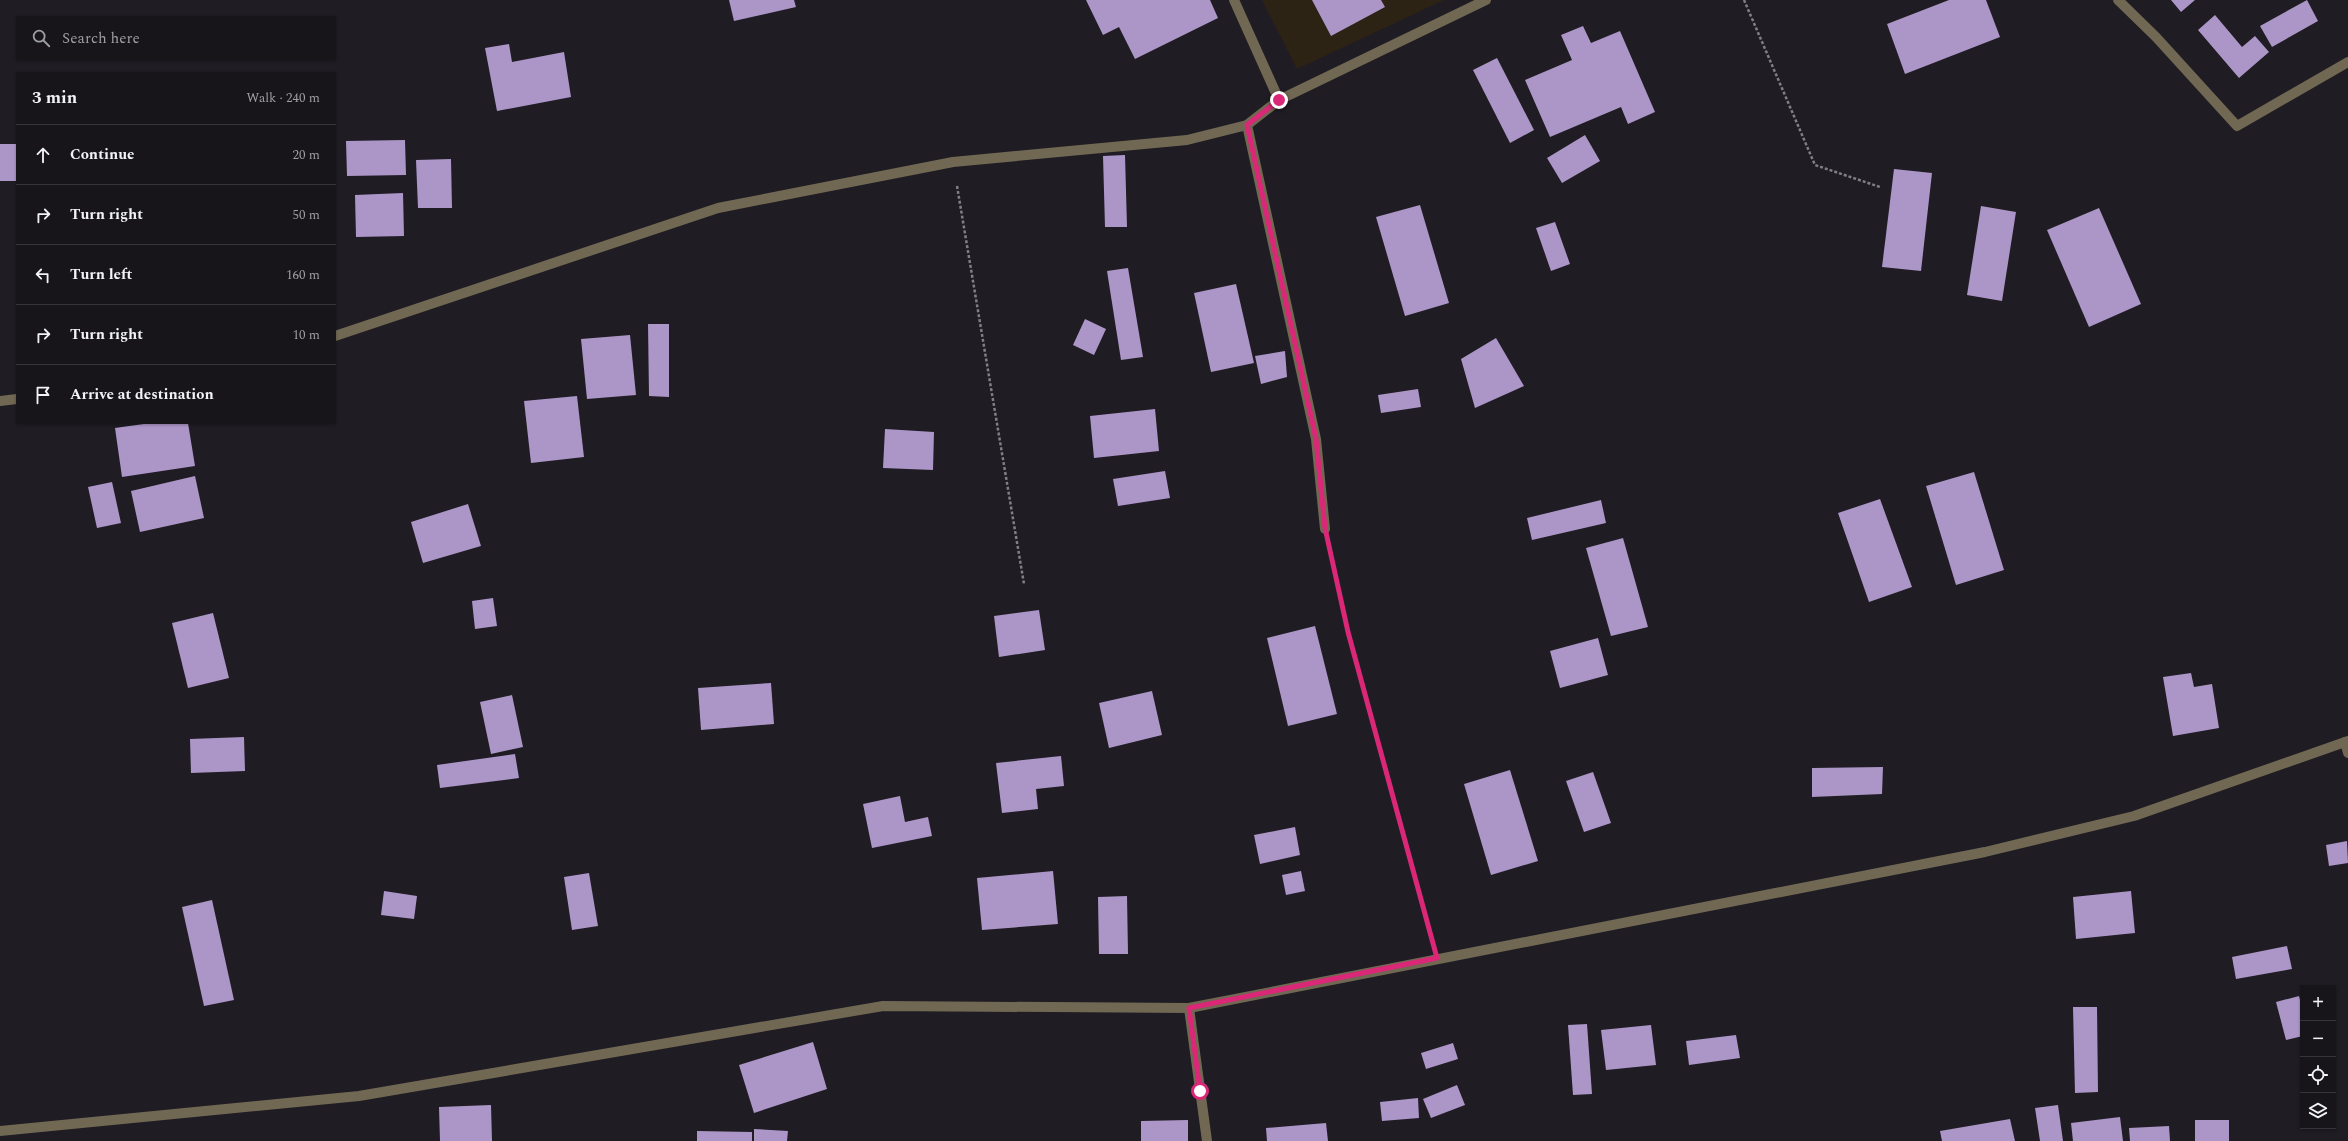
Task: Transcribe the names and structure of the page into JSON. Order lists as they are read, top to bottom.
{
  "page": {
    "search": "Search here",
    "heading": ["3 min", "Walk · 240 m"],
    "list": [
      ["Continue", "20 m"],
      ["Turn right", "50 m"],
      ["Turn left", "160 m"],
      ["Turn right", "10 m"],
      "Arrive at destination"
    ],
    "map_buttons": ["+", "−"]
  }
}
